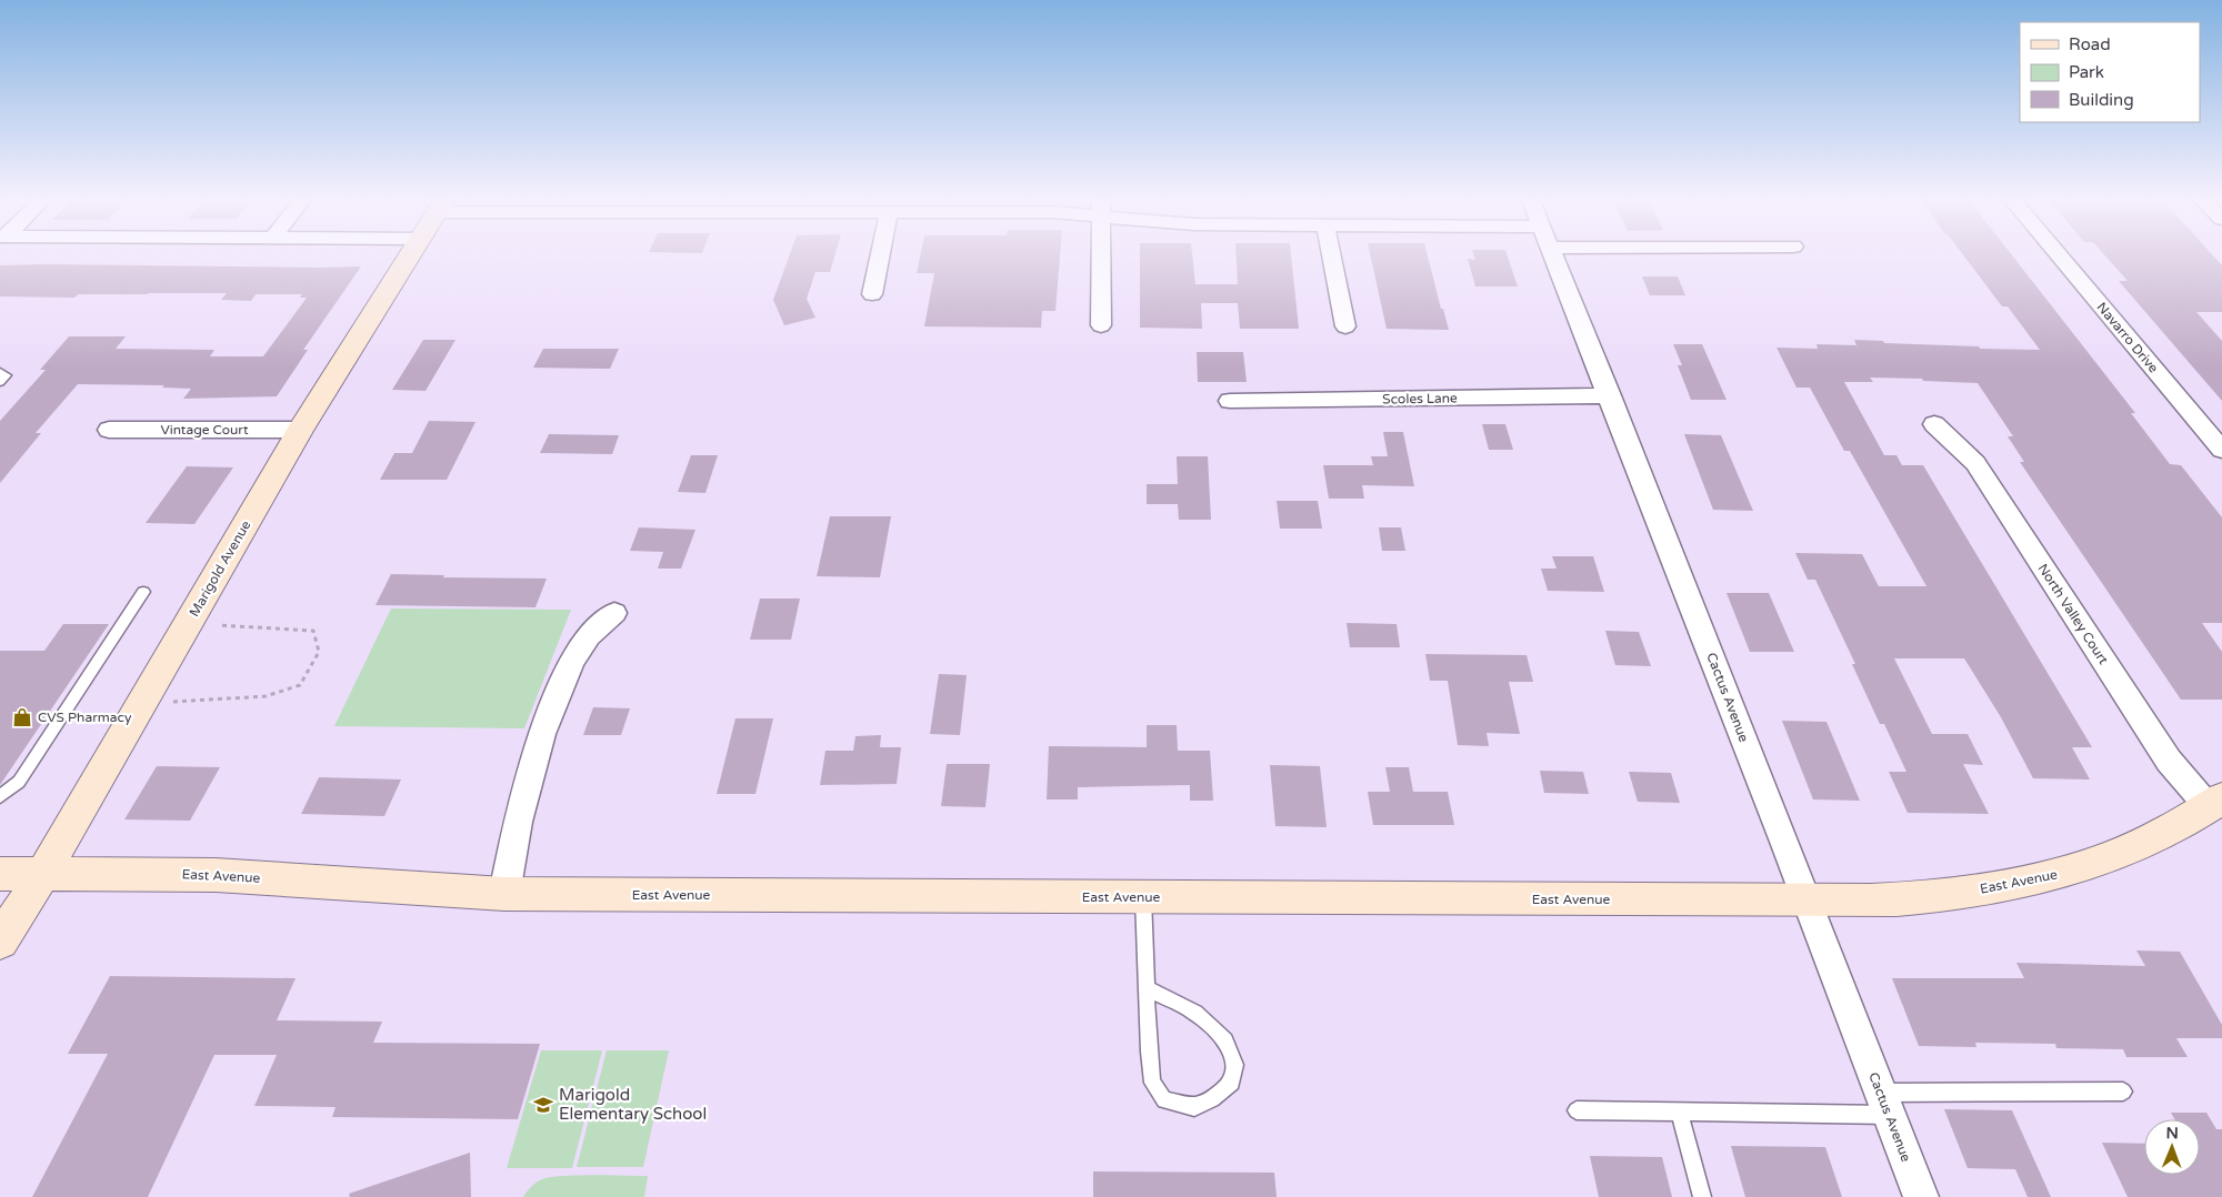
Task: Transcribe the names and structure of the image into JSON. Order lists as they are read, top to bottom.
{
  "streets": {
    "main road": ["Marigold Avenue", "East Avenue"],
    "street": [
      "Navarro Drive",
      "Scoles Lane",
      "Vintage Court",
      "North Valley Court",
      "Cactus Avenue"
    ]
  },
  "crossings": [
    ["Scoles Lane", "Cactus Avenue"],
    ["Vintage Court", "Marigold Avenue"],
    ["Marigold Avenue", "East Avenue"],
    ["North Valley Court", "East Avenue"],
    ["Cactus Avenue", "East Avenue"]
  ],
  "places": {
    "shop": ["CVS Pharmacy"],
    "school or university": ["Marigold Elementary School"]
  },
  "legend": ["Road", "Park", "Building"],
  "north": "top"
}
